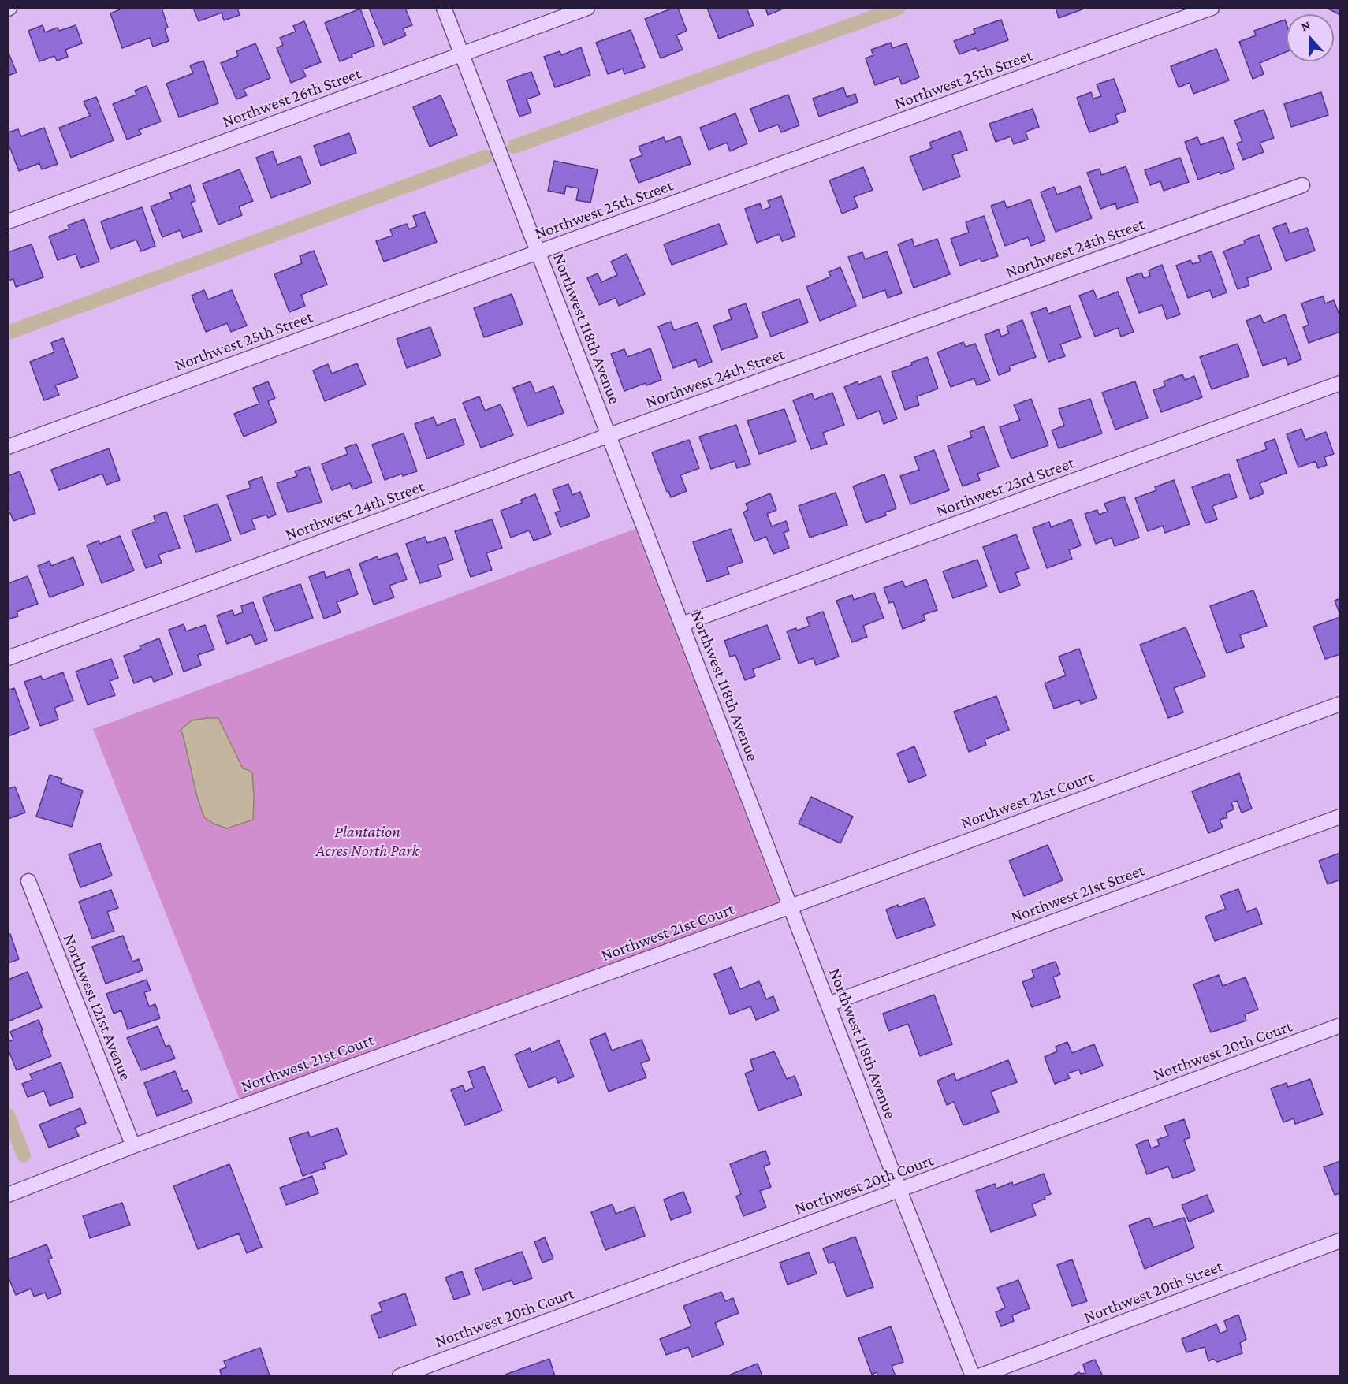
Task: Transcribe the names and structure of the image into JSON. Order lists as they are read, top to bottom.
{
  "streets": {
    "street": [
      "Northwest 25th Street",
      "Northwest 26th Street",
      "Northwest 24th Street",
      "Northwest 118th Avenue",
      "Northwest 23rd Street",
      "Northwest 21st Court",
      "Northwest 21st Street",
      "Northwest 121st Avenue",
      "Northwest 20th Court",
      "Northwest 20th Street"
    ]
  },
  "crossings": [
    ["Northwest 25th Street", "Northwest 118th Avenue"],
    ["Northwest 26th Street", "Northwest 118th Avenue"],
    ["Northwest 24th Street", "Northwest 118th Avenue"],
    ["Northwest 118th Avenue", "Northwest 23rd Street"],
    ["Northwest 118th Avenue", "Northwest 21st Court"],
    ["Northwest 118th Avenue", "Northwest 21st Street"],
    ["Northwest 118th Avenue", "Northwest 20th Court"],
    ["Northwest 21st Court", "Northwest 121st Avenue"]
  ],
  "parks": ["Plantation Acres North Park"],
  "north": "top"
}
